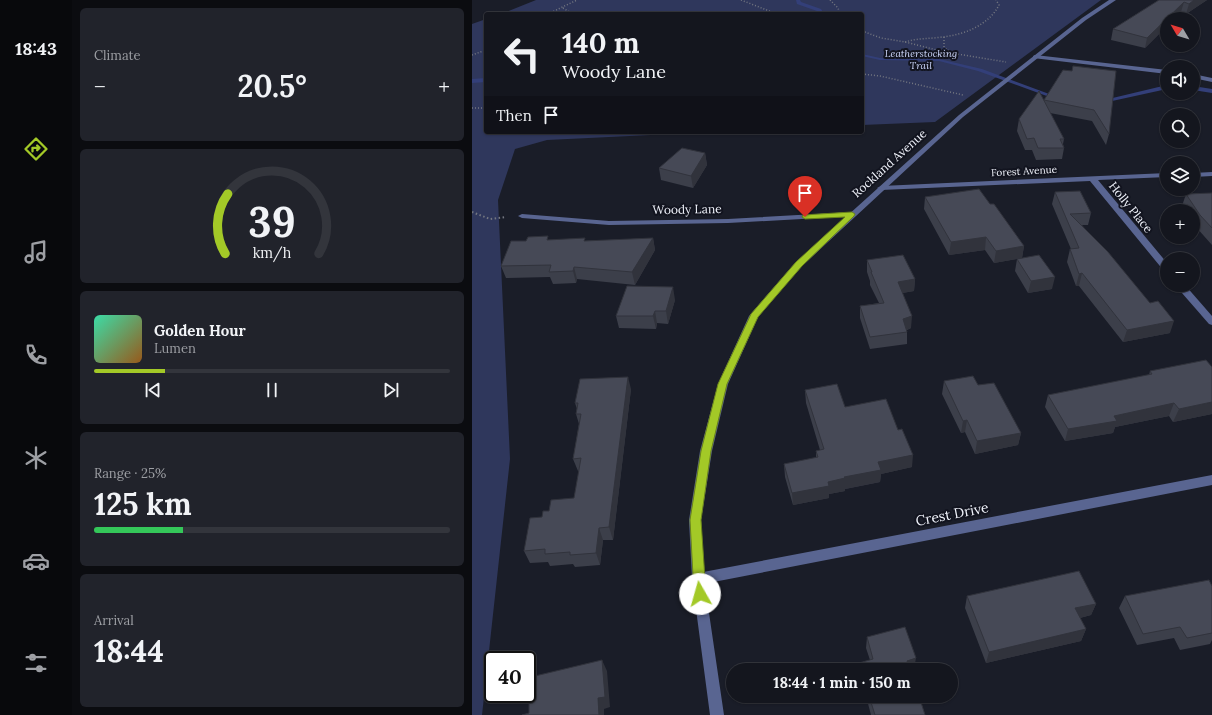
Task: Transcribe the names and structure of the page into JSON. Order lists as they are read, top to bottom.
{
  "streets": {
    "street": [
      "Rockland Avenue",
      "Forest Avenue",
      "Holly Place",
      "Woody Lane",
      "Crest Drive"
    ]
  },
  "crossings": [
    ["Rockland Avenue", "Forest Avenue"],
    ["Rockland Avenue", "Woody Lane"],
    ["Rockland Avenue", "Crest Drive"],
    ["Forest Avenue", "Holly Place"]
  ],
  "parks": ["Leatherstocking Trail"],
  "north": "top left",
  "page": {
    "tabs": "18:43",
    "tile": [
      "Climate",
      ["Range · 25%", "125 km"],
      ["Arrival", "18:44"]
    ],
    "map_buttons": ["+", "−"],
    "turn": ["140 m", "Woody Lane"],
    "heat": ["−", "20.5°", "+"],
    "then": "Then",
    "song": ["Golden Hour", "Lumen"],
    "limit": "40",
    "trip": "18:44 · 1 min · 150 m",
    "gauge": ["39", "km/h"]
  }
}
